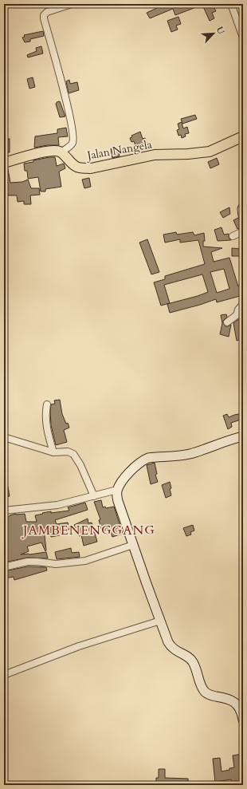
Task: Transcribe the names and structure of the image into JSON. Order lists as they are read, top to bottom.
{
  "streets": {
    "main road": ["Jalan Nangela"]
  },
  "districts": ["JAMBENENGGANG"],
  "north": "top right"
}
